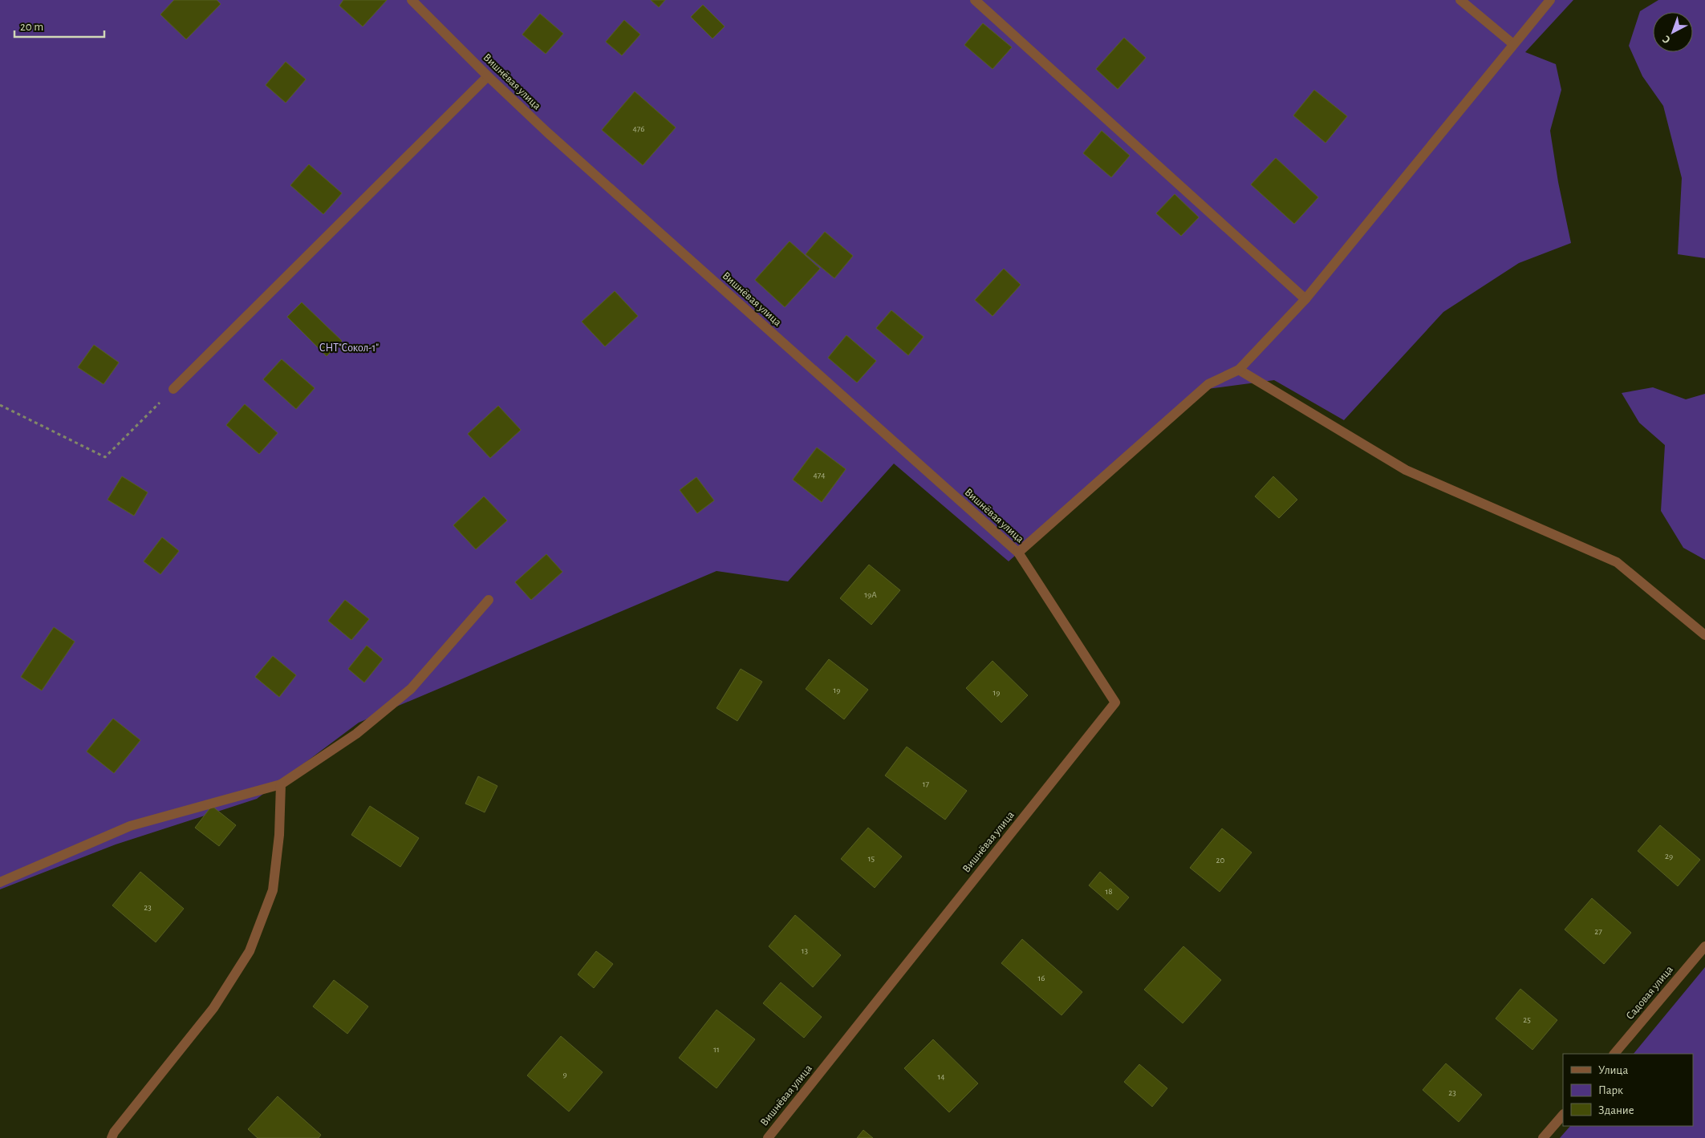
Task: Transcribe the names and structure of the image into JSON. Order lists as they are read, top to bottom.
{
  "streets": {
    "street": ["Вишнёвая улица", "Садовая улица"]
  },
  "parks": ["СНТ\"Сокол-1\""],
  "house_numbers": [
    "476",
    "474",
    "19А",
    "19",
    "19",
    "17",
    "29",
    "15",
    "20",
    "18",
    "23",
    "27",
    "13",
    "16",
    "25",
    "11",
    "9",
    "14",
    "23"
  ],
  "legend": ["Улица", "Парк", "Здание"],
  "scale_bar": "20 m",
  "north": "bottom left"
}
